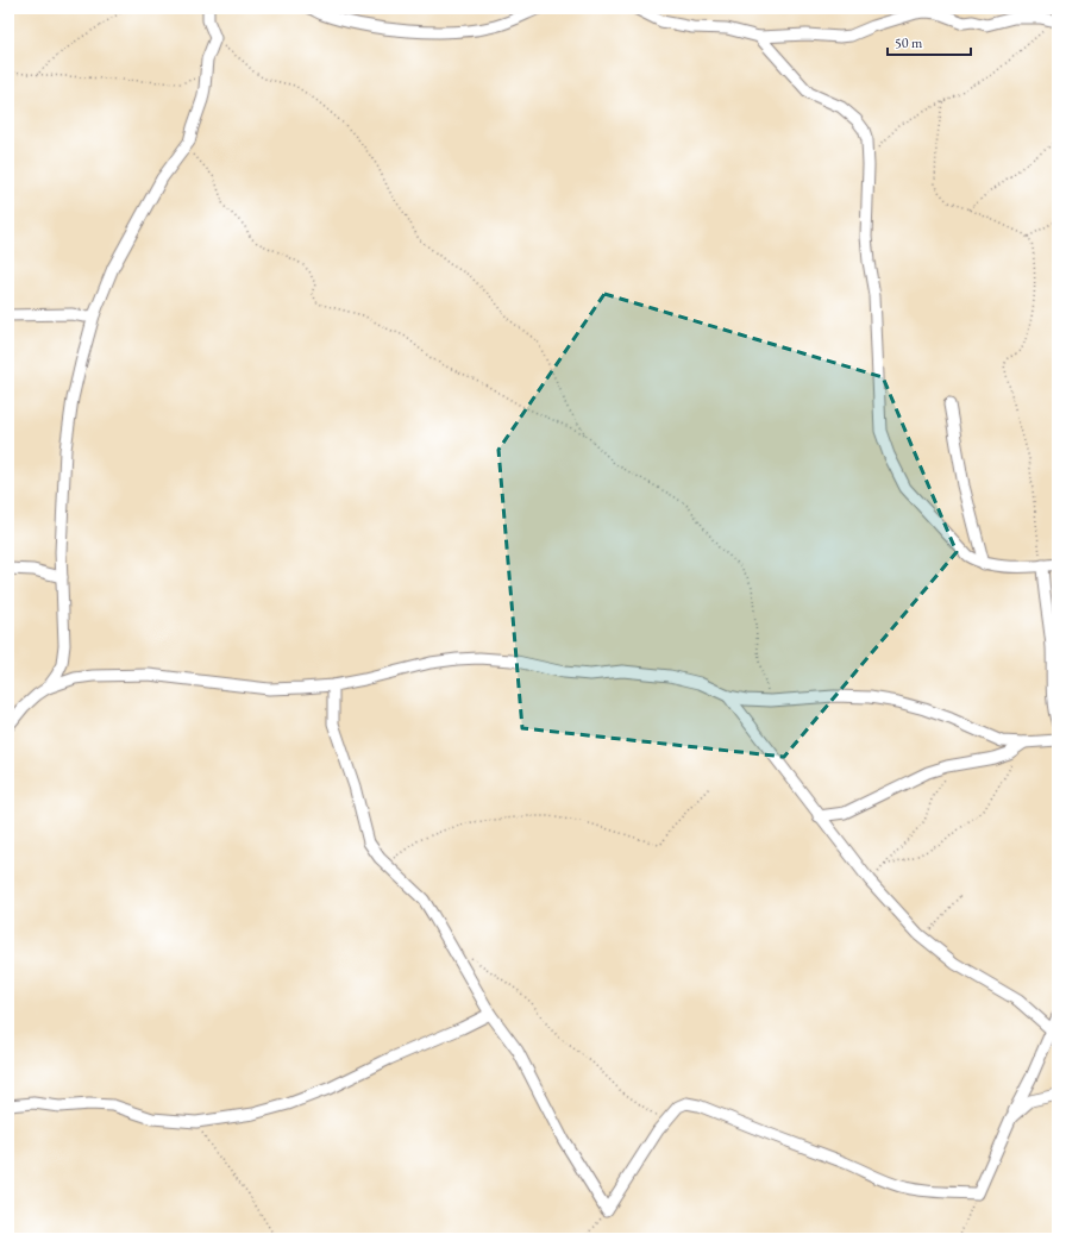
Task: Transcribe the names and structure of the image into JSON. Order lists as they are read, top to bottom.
{
  "scale_bar": "50 m"
}
